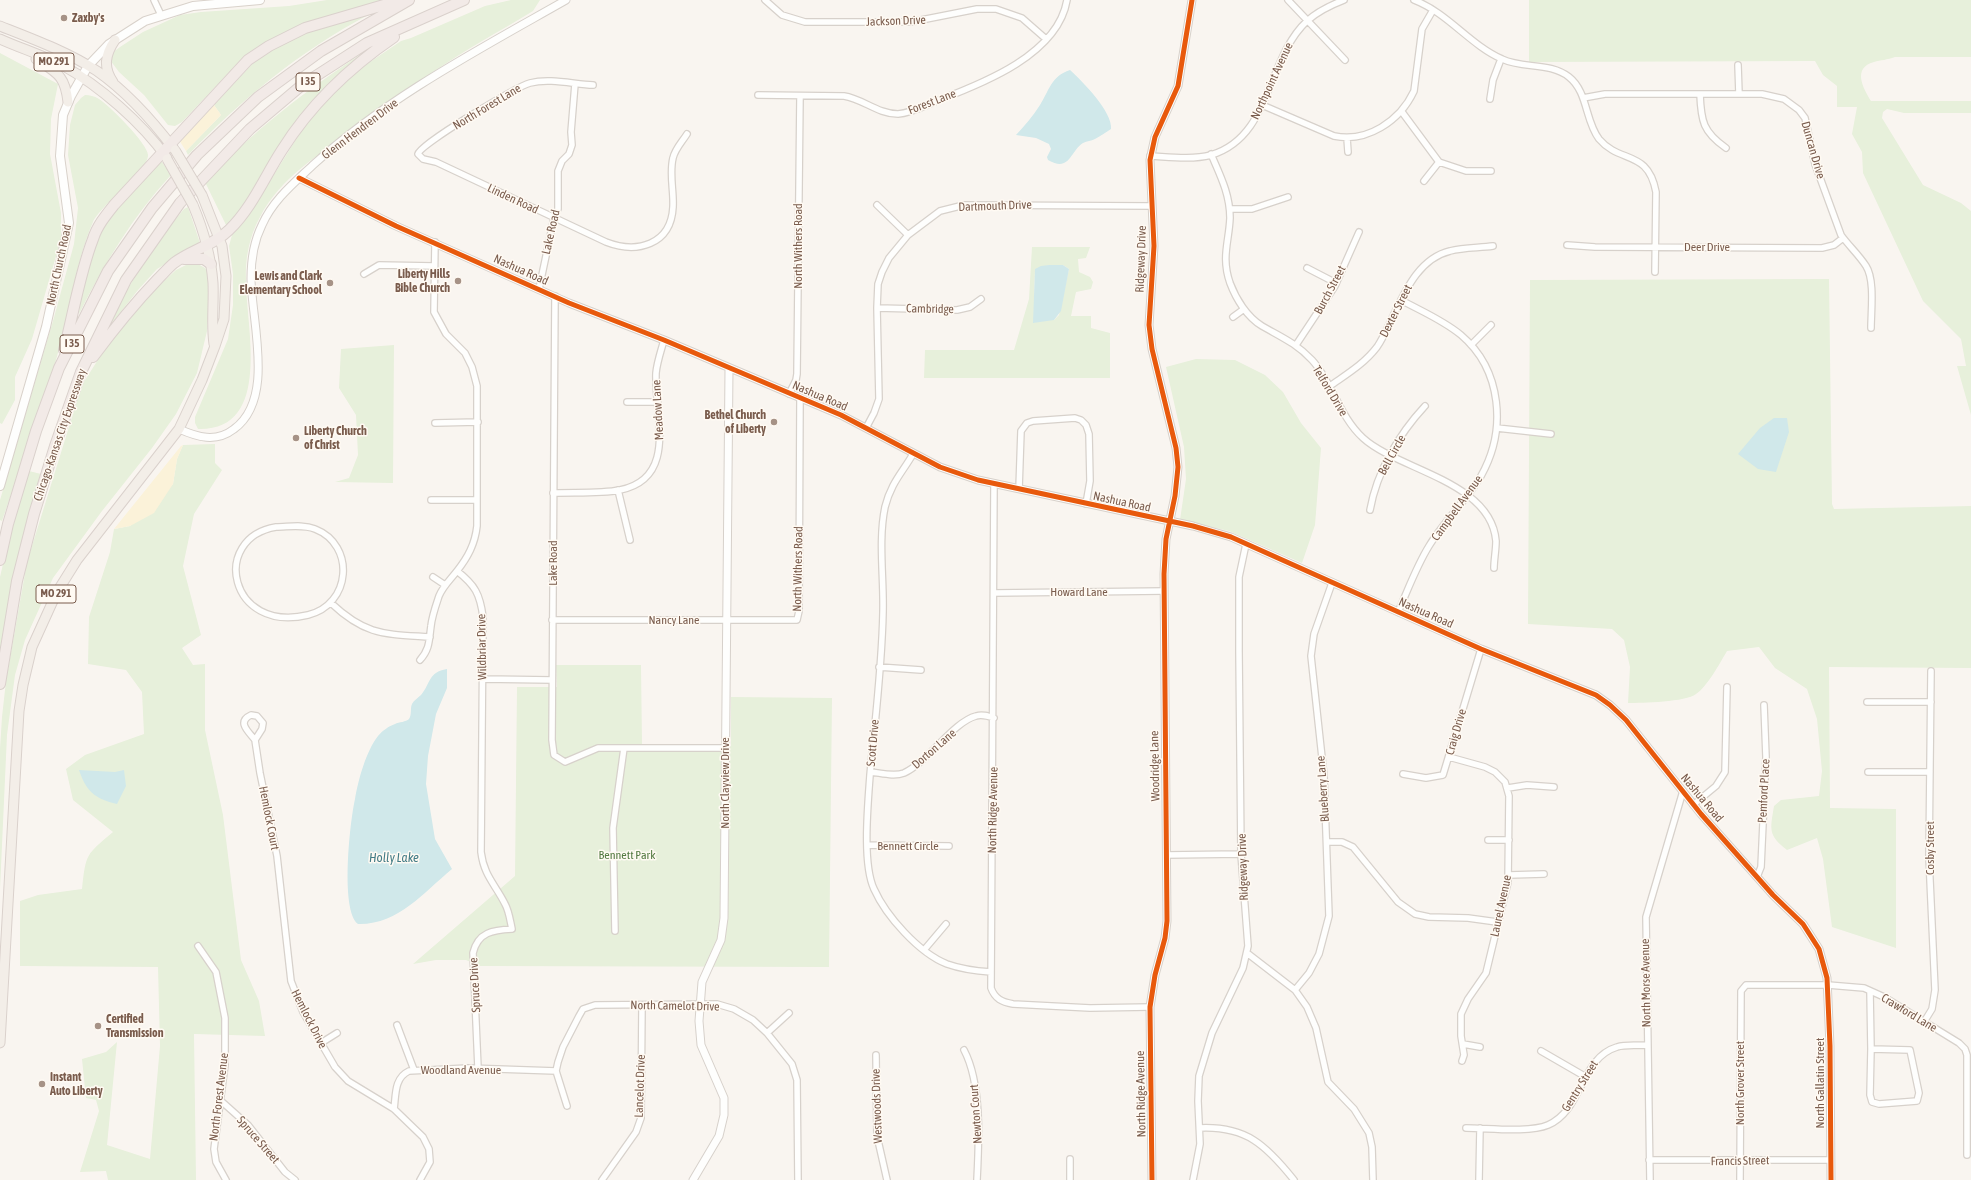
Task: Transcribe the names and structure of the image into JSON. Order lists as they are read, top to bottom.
{
  "streets": {
    "highway": ["I 35", "Chicago-Kansas City Expressway"],
    "main road": ["MO 291", "North Church Road"],
    "street": [
      "Jackson Drive",
      "Northpoint Avenue",
      "Forest Lane",
      "North Forest Lane",
      "Glenn Hendren Drive",
      "Duncan Drive",
      "Linden Road",
      "Dartmouth Drive",
      "Lake Road",
      "North Withers Road",
      "Deer Drive",
      "Ridgeway Drive",
      "Nashua Road",
      "Burch Street",
      "Cambridge",
      "Dexter Street",
      "Telford Drive",
      "Meadow Lane",
      "Bell Circle",
      "Campbell Avenue",
      "Howard Lane",
      "Nancy Lane",
      "Wildbriar Drive",
      "Craig Drive",
      "Scott Drive",
      "Dorton Lane",
      "Woodridge Lane",
      "North Clayview Drive",
      "Blueberry Lane",
      "Pemford Place",
      "North Ridge Avenue",
      "Hemlock Court",
      "Bennett Circle",
      "Cosby Street",
      "Laurel Avenue",
      "North Morse Avenue",
      "Spruce Drive",
      "North Camelot Drive",
      "Crawford Lane",
      "Hemlock Drive",
      "Woodland Avenue",
      "North Grover Street",
      "North Gallatin Street",
      "Lancelot Drive",
      "Gentry Street",
      "North Forest Avenue",
      "Westwoods Drive",
      "Newton Court",
      "Spruce Street",
      "Francis Street"
    ]
  },
  "crossings": [
    ["Jackson Drive", "Forest Lane"],
    ["MO 291", "Glenn Hendren Drive"],
    ["MO 291", "North Church Road"],
    ["Northpoint Avenue", "Ridgeway Drive"],
    ["Northpoint Avenue", "Telford Drive"],
    ["Forest Lane", "North Withers Road"],
    ["North Forest Lane", "Linden Road"],
    ["North Forest Lane", "Lake Road"],
    ["Glenn Hendren Drive", "Nashua Road"],
    ["Duncan Drive", "Deer Drive"],
    ["Linden Road", "Lake Road"],
    ["Dartmouth Drive", "Ridgeway Drive"],
    ["Dartmouth Drive", "Nashua Road"],
    ["Dartmouth Drive", "Cambridge"],
    ["Lake Road", "Nashua Road"],
    ["Lake Road", "Meadow Lane"],
    ["Lake Road", "Nancy Lane"],
    ["Lake Road", "North Clayview Drive"],
    ["North Withers Road", "Nashua Road"],
    ["North Withers Road", "Nancy Lane"],
    ["Ridgeway Drive", "Nashua Road"],
    ["Ridgeway Drive", "Woodridge Lane"],
    ["Nashua Road", "Meadow Lane"],
    ["Nashua Road", "Campbell Avenue"],
    ["Nashua Road", "Craig Drive"],
    ["Nashua Road", "Scott Drive"],
    ["Nashua Road", "Woodridge Lane"],
    ["Nashua Road", "North Clayview Drive"],
    ["Nashua Road", "Blueberry Lane"],
    ["Nashua Road", "Pemford Place"],
    ["Nashua Road", "North Ridge Avenue"],
    ["Nashua Road", "North Morse Avenue"],
    ["Nashua Road", "Crawford Lane"],
    ["Nashua Road", "North Gallatin Street"],
    ["Burch Street", "Telford Drive"],
    ["Dexter Street", "Telford Drive"],
    ["Dexter Street", "Campbell Avenue"],
    ["Telford Drive", "Bell Circle"],
    ["Telford Drive", "Campbell Avenue"],
    ["Howard Lane", "Woodridge Lane"],
    ["Howard Lane", "North Ridge Avenue"],
    ["Nancy Lane", "North Clayview Drive"],
    ["Wildbriar Drive", "Spruce Drive"],
    ["Scott Drive", "Dorton Lane"],
    ["Scott Drive", "North Ridge Avenue"],
    ["Scott Drive", "Bennett Circle"],
    ["Dorton Lane", "North Ridge Avenue"],
    ["Woodridge Lane", "North Ridge Avenue"],
    ["North Clayview Drive", "North Camelot Drive"],
    ["Hemlock Court", "Hemlock Drive"],
    ["Cosby Street", "Crawford Lane"],
    ["North Morse Avenue", "Gentry Street"],
    ["North Morse Avenue", "Francis Street"],
    ["Spruce Drive", "Woodland Avenue"],
    ["North Camelot Drive", "Woodland Avenue"],
    ["North Camelot Drive", "Lancelot Drive"],
    ["Crawford Lane", "North Grover Street"],
    ["Crawford Lane", "North Gallatin Street"],
    ["Hemlock Drive", "Woodland Avenue"],
    ["North Grover Street", "Francis Street"],
    ["North Gallatin Street", "Francis Street"],
    ["North Forest Avenue", "Spruce Street"]
  ],
  "water": ["Holly Lake"],
  "parks": ["Bennett Park"],
  "places": [
    "Zaxby's",
    "Liberty Hills Bible Church",
    "Lewis and Clark Elementary School",
    "Bethel Church of Liberty",
    "Liberty Church of Christ",
    "Certified Transmission",
    "Instant Auto Liberty"
  ]
}
